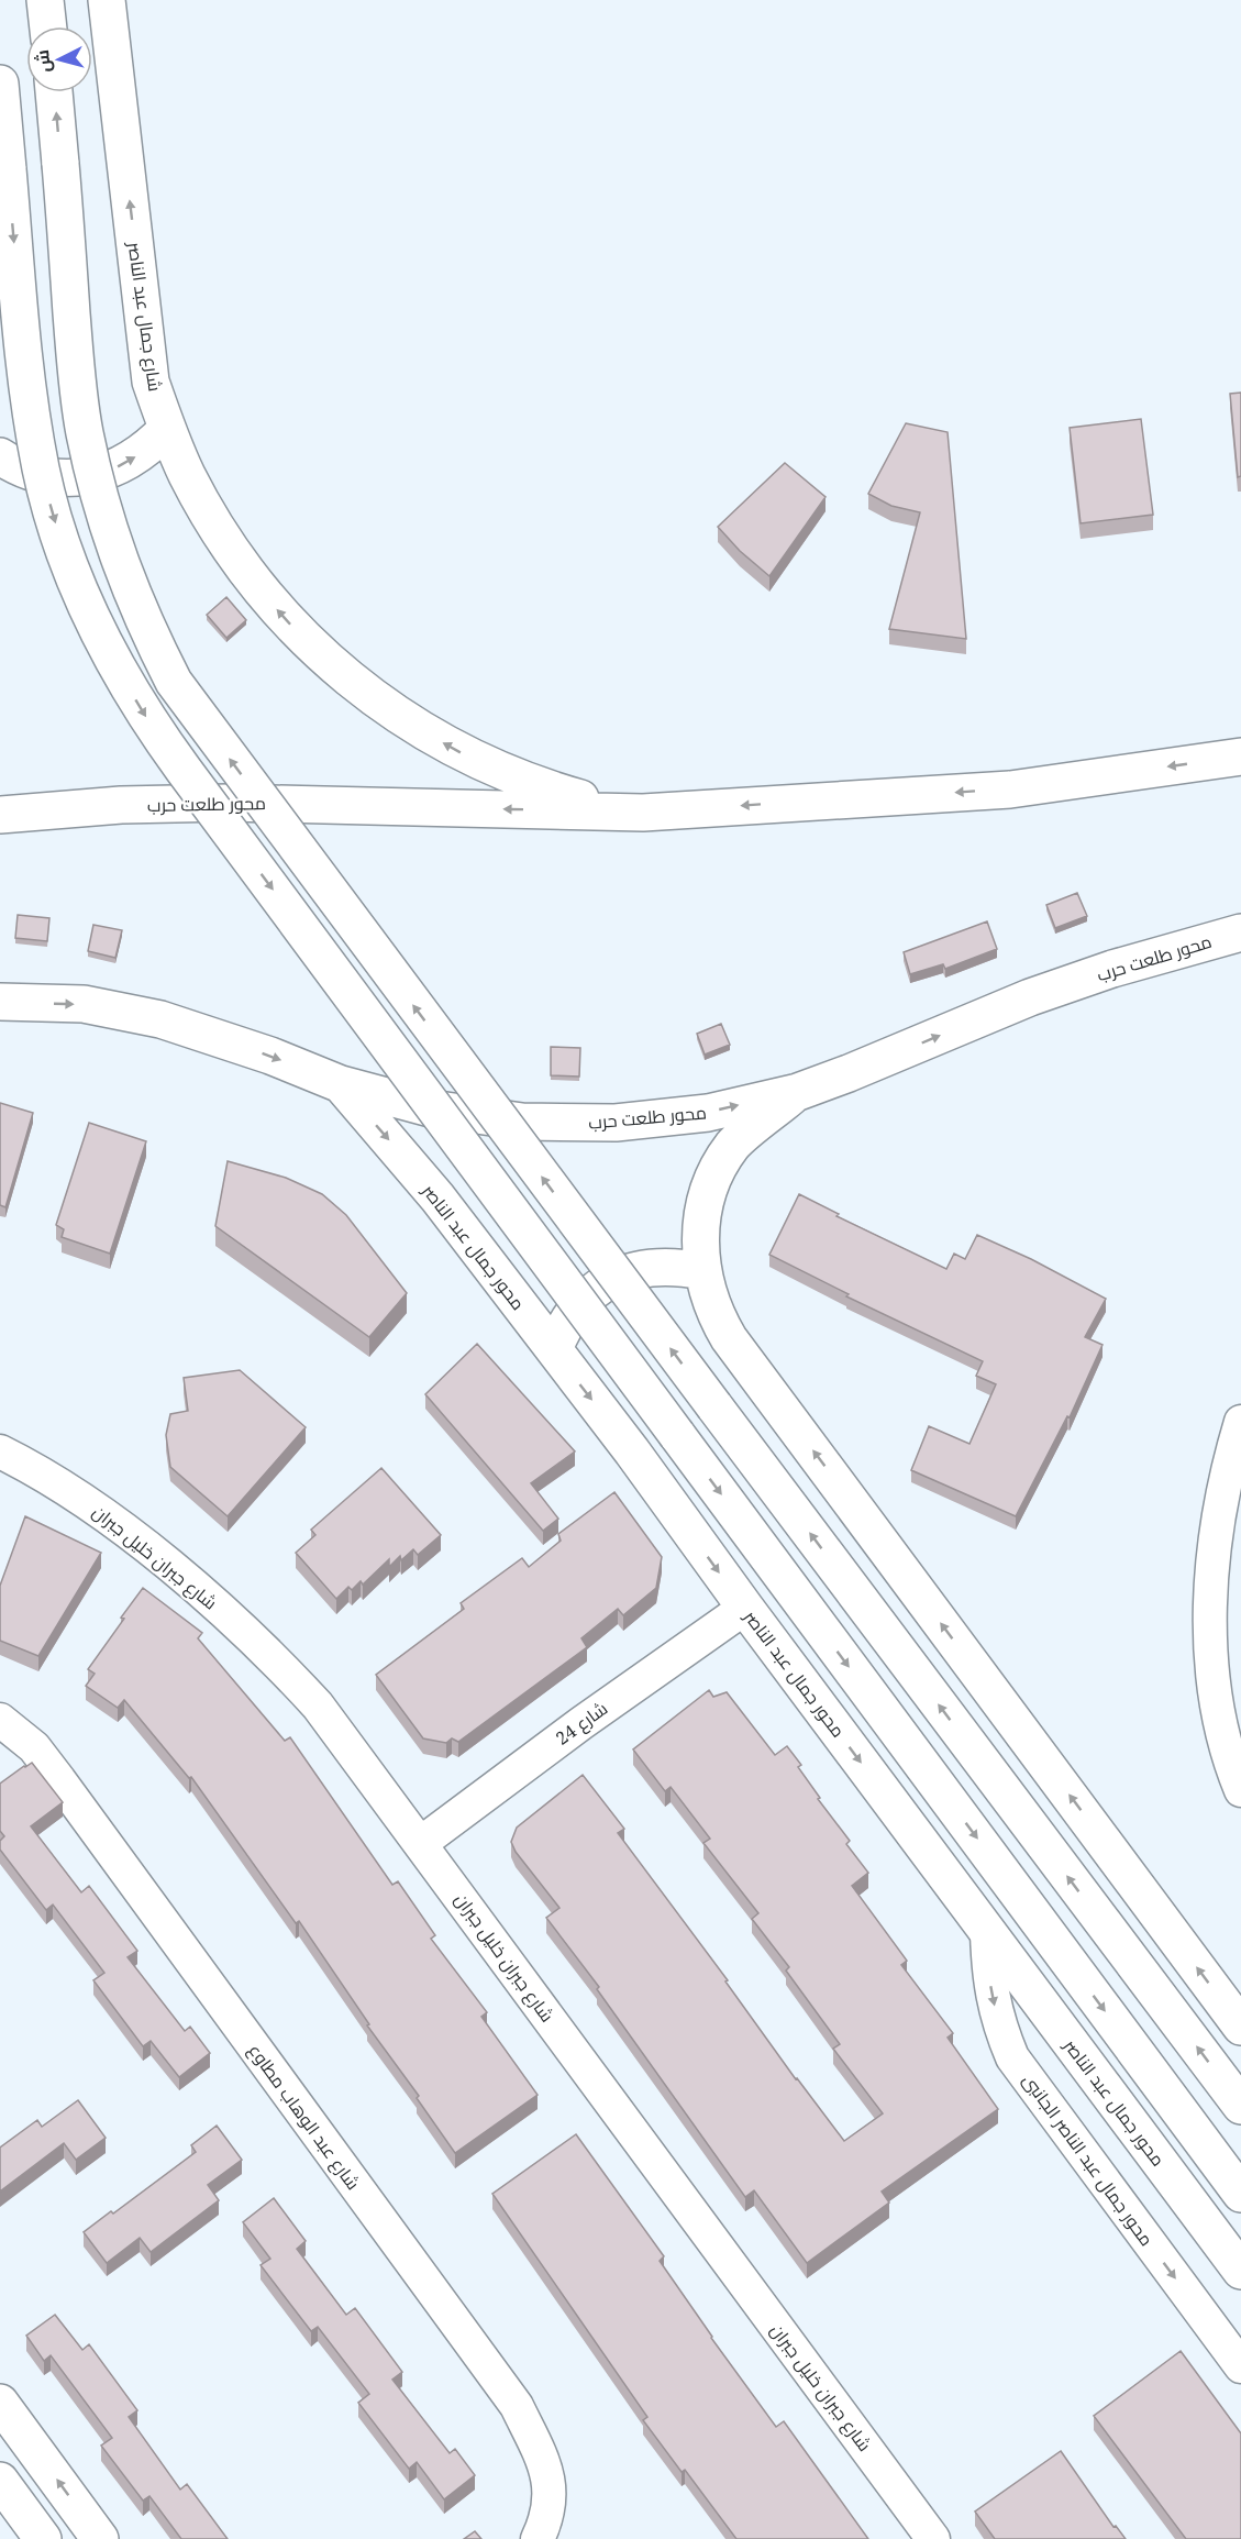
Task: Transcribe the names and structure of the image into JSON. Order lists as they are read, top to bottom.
{
  "streets": {
    "main road": ["شارع جمال عبد الناصر", "محور طلعت حرب", "محور جمال عبد الناصر"],
    "street": [
      "شارع جبران خليل جبران",
      "شارع 24",
      "شارع عبد الوهاب مطاوع",
      "محور جمال عبد الناصر الجانبى"
    ]
  },
  "crossings": [
    ["شارع جمال عبد الناصر", "محور طلعت حرب"],
    ["محور طلعت حرب", "محور جمال عبد الناصر"],
    ["محور جمال عبد الناصر", "شارع 24"],
    ["محور جمال عبد الناصر", "محور جمال عبد الناصر الجانبى"],
    ["شارع جبران خليل جبران", "شارع 24"]
  ],
  "one_way": ["محور جمال عبد الناصر الجانبى"],
  "north": "left"
}
